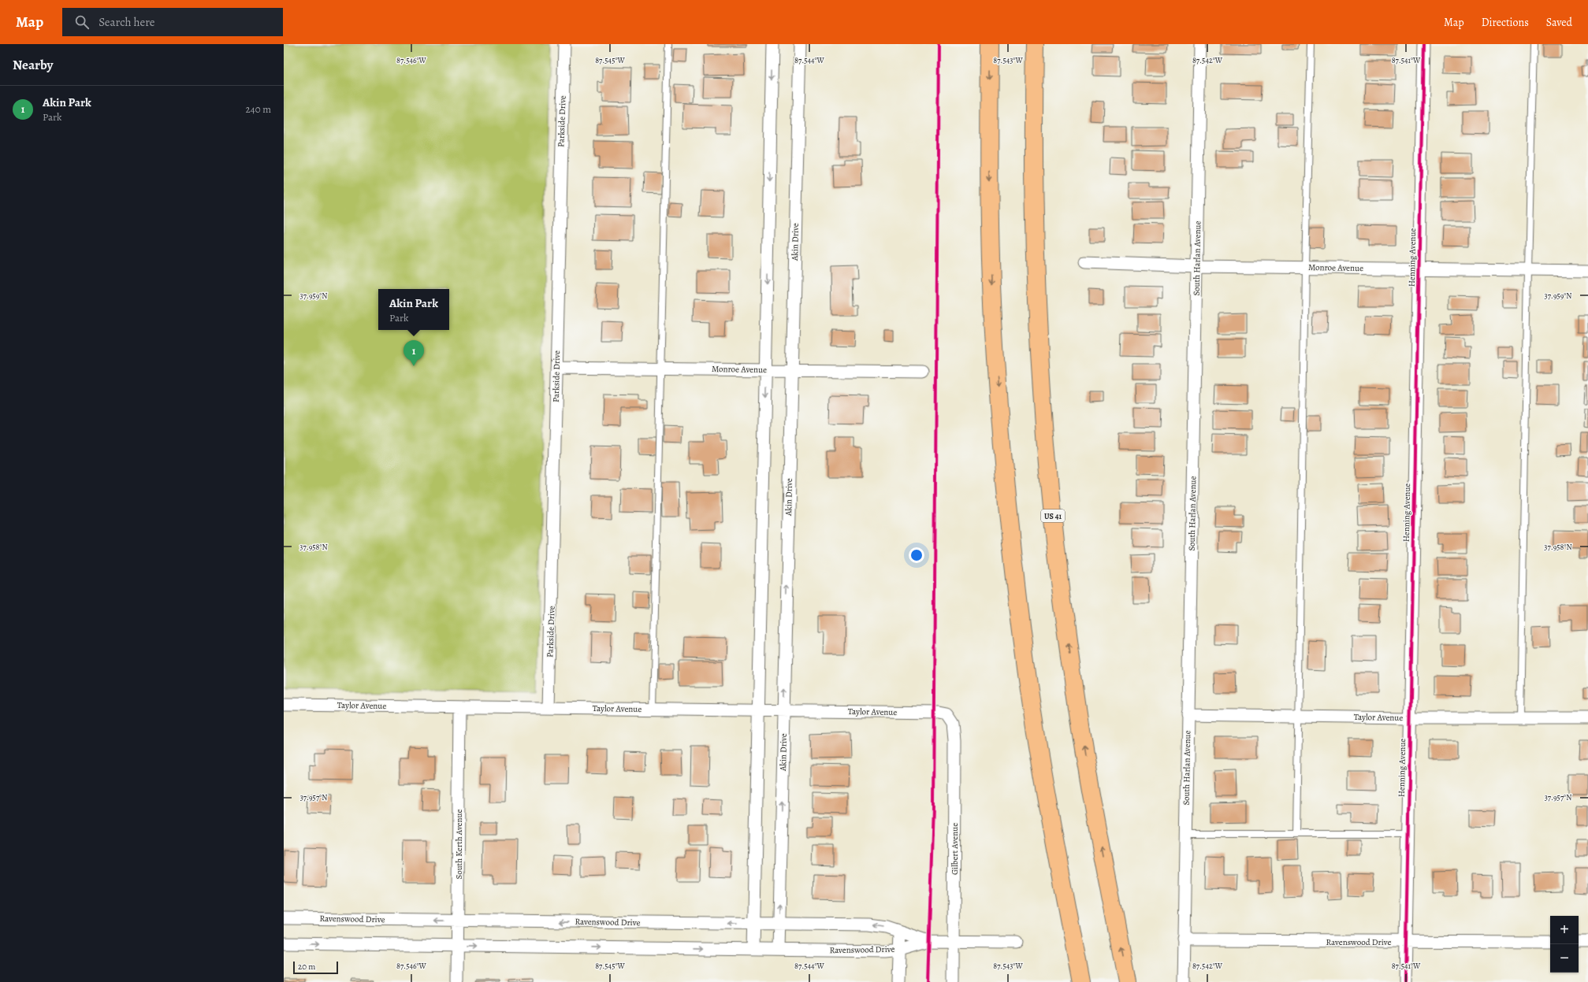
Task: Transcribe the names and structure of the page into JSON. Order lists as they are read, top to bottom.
{
  "streets": {
    "highway": ["US 41"],
    "street": [
      "Parkside Drive",
      "Akin Drive",
      "Henning Avenue",
      "South Harlan Avenue",
      "Monroe Avenue",
      "Taylor Avenue",
      "South Kerth Avenue",
      "Gilbert Avenue",
      "Ravenswood Drive"
    ]
  },
  "crossings": [
    ["Parkside Drive", "Monroe Avenue"],
    ["Parkside Drive", "Taylor Avenue"],
    ["Akin Drive", "Monroe Avenue"],
    ["Akin Drive", "Taylor Avenue"],
    ["Akin Drive", "Ravenswood Drive"],
    ["Henning Avenue", "Monroe Avenue"],
    ["Henning Avenue", "Taylor Avenue"],
    ["Henning Avenue", "Ravenswood Drive"],
    ["South Harlan Avenue", "Monroe Avenue"],
    ["South Harlan Avenue", "Taylor Avenue"],
    ["South Harlan Avenue", "Ravenswood Drive"],
    ["Taylor Avenue", "South Kerth Avenue"],
    ["Taylor Avenue", "Gilbert Avenue"],
    ["South Kerth Avenue", "Ravenswood Drive"],
    ["Gilbert Avenue", "Ravenswood Drive"]
  ],
  "scale_bar": "20 m",
  "page": {
    "header": "Map",
    "search": "Search here",
    "nav": ["Map", "Directions", "Saved"],
    "heading": "Nearby",
    "list": [
      {
        "mark": "1",
        "name": "Akin Park",
        "note": "Park",
        "value": "240 m"
      }
    ],
    "popup": ["Akin Park", "Park"],
    "pins": "1",
    "map_buttons": ["+", "−"],
    "scale": "20 m"
  },
  "coordinates": [
    "87.546°W",
    "87.545°W",
    "87.544°W",
    "87.543°W",
    "87.542°W",
    "87.541°W",
    "37.959°N",
    "37.958°N",
    "37.957°N"
  ]
}
